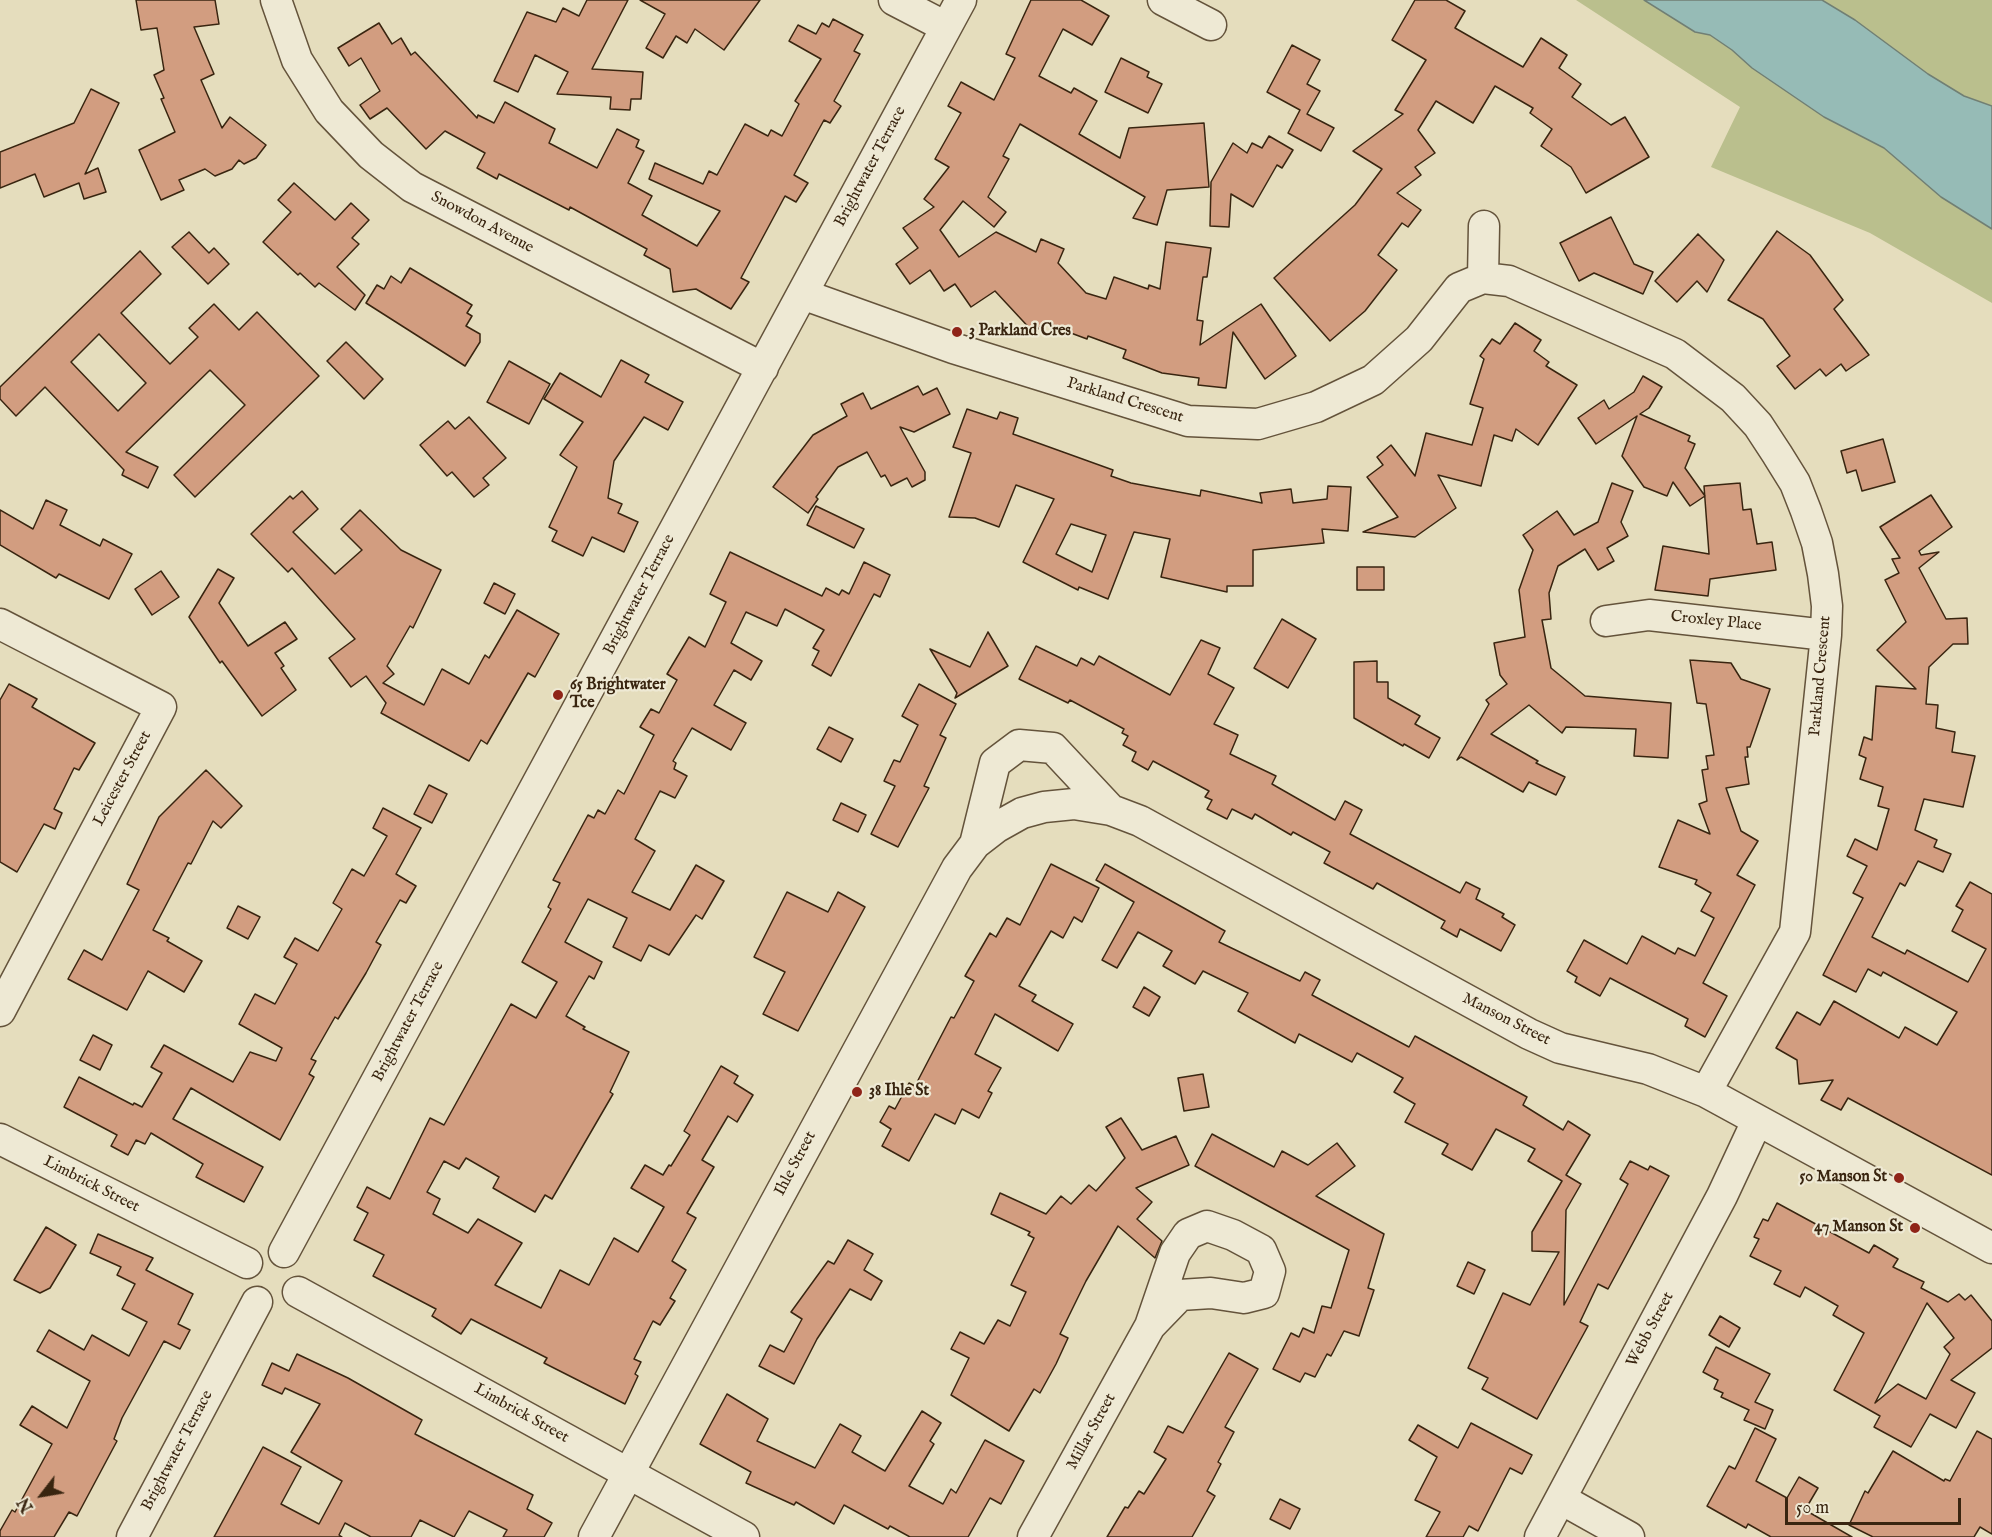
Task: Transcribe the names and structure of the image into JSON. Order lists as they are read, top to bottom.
{
  "streets": {
    "street": [
      "Brightwater Terrace",
      "Snowdon Avenue",
      "Parkland Crescent",
      "Croxley Place",
      "Leicester Street",
      "Manson Street",
      "Ihle Street",
      "Limbrick Street",
      "Webb Street",
      "Millar Street"
    ]
  },
  "crossings": [
    ["Brightwater Terrace", "Snowdon Avenue"],
    ["Brightwater Terrace", "Parkland Crescent"],
    ["Brightwater Terrace", "Limbrick Street"],
    ["Parkland Crescent", "Croxley Place"],
    ["Parkland Crescent", "Manson Street"],
    ["Manson Street", "Ihle Street"],
    ["Manson Street", "Webb Street"],
    ["Ihle Street", "Limbrick Street"]
  ],
  "places": [
    "3 Parkland Cres",
    "65 Brightwater Tce",
    "38 Ihle St",
    "50 Manson St",
    "47 Manson St"
  ],
  "scale_bar": "50 m",
  "north": "bottom left"
}
